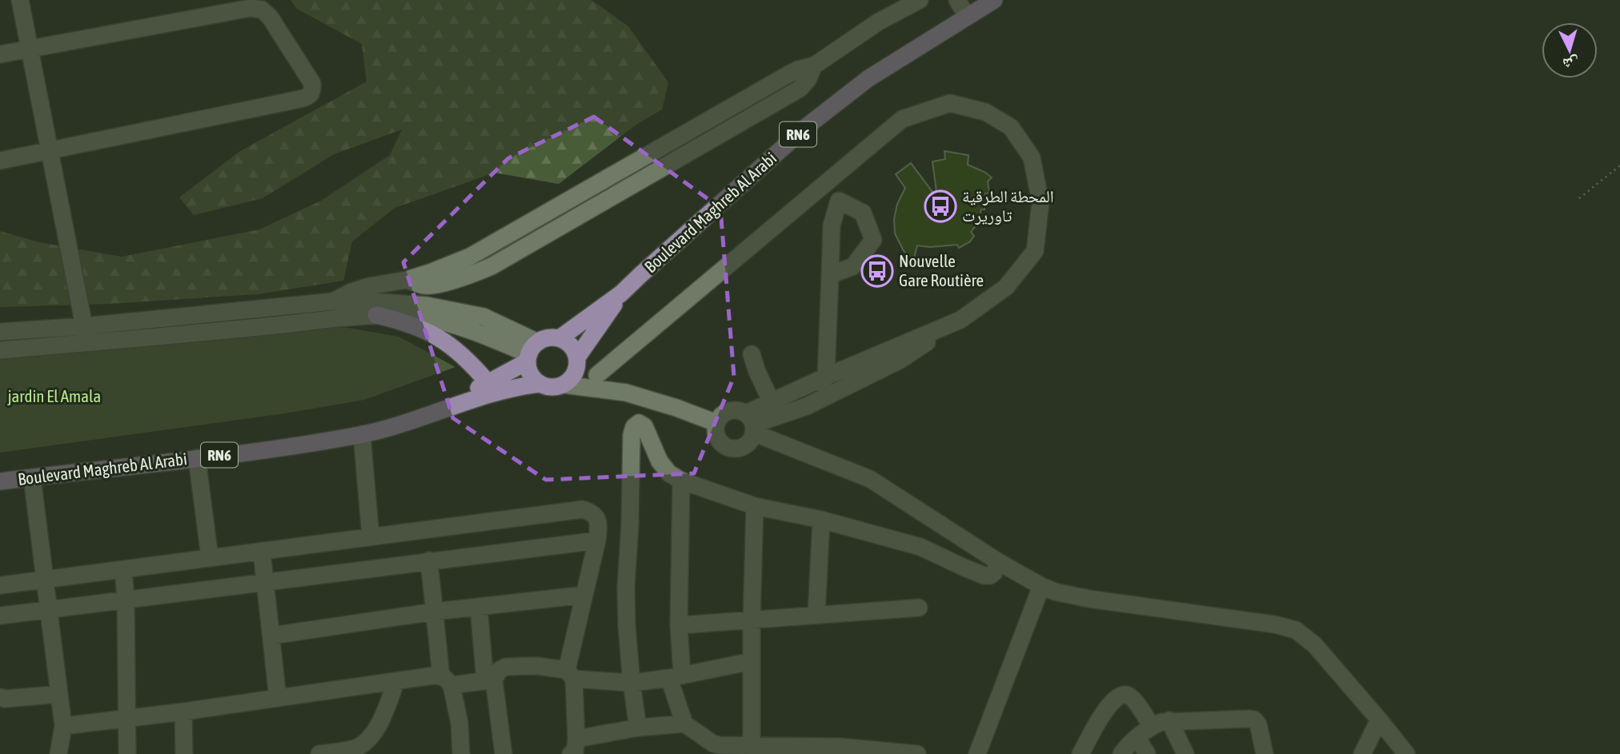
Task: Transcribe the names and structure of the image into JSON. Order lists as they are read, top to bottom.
{
  "streets": {
    "main road": ["RN6", "Boulevard Maghreb Al Arabi"]
  },
  "crossings": [
    ["RN6", "Boulevard Maghreb Al Arabi"]
  ],
  "parks": ["jardin El Amala"],
  "places": {
    "bus stop": ["المحطة الطرقية تاوريرت", "Nouvelle Gare Routière"]
  },
  "north": "bottom"
}
